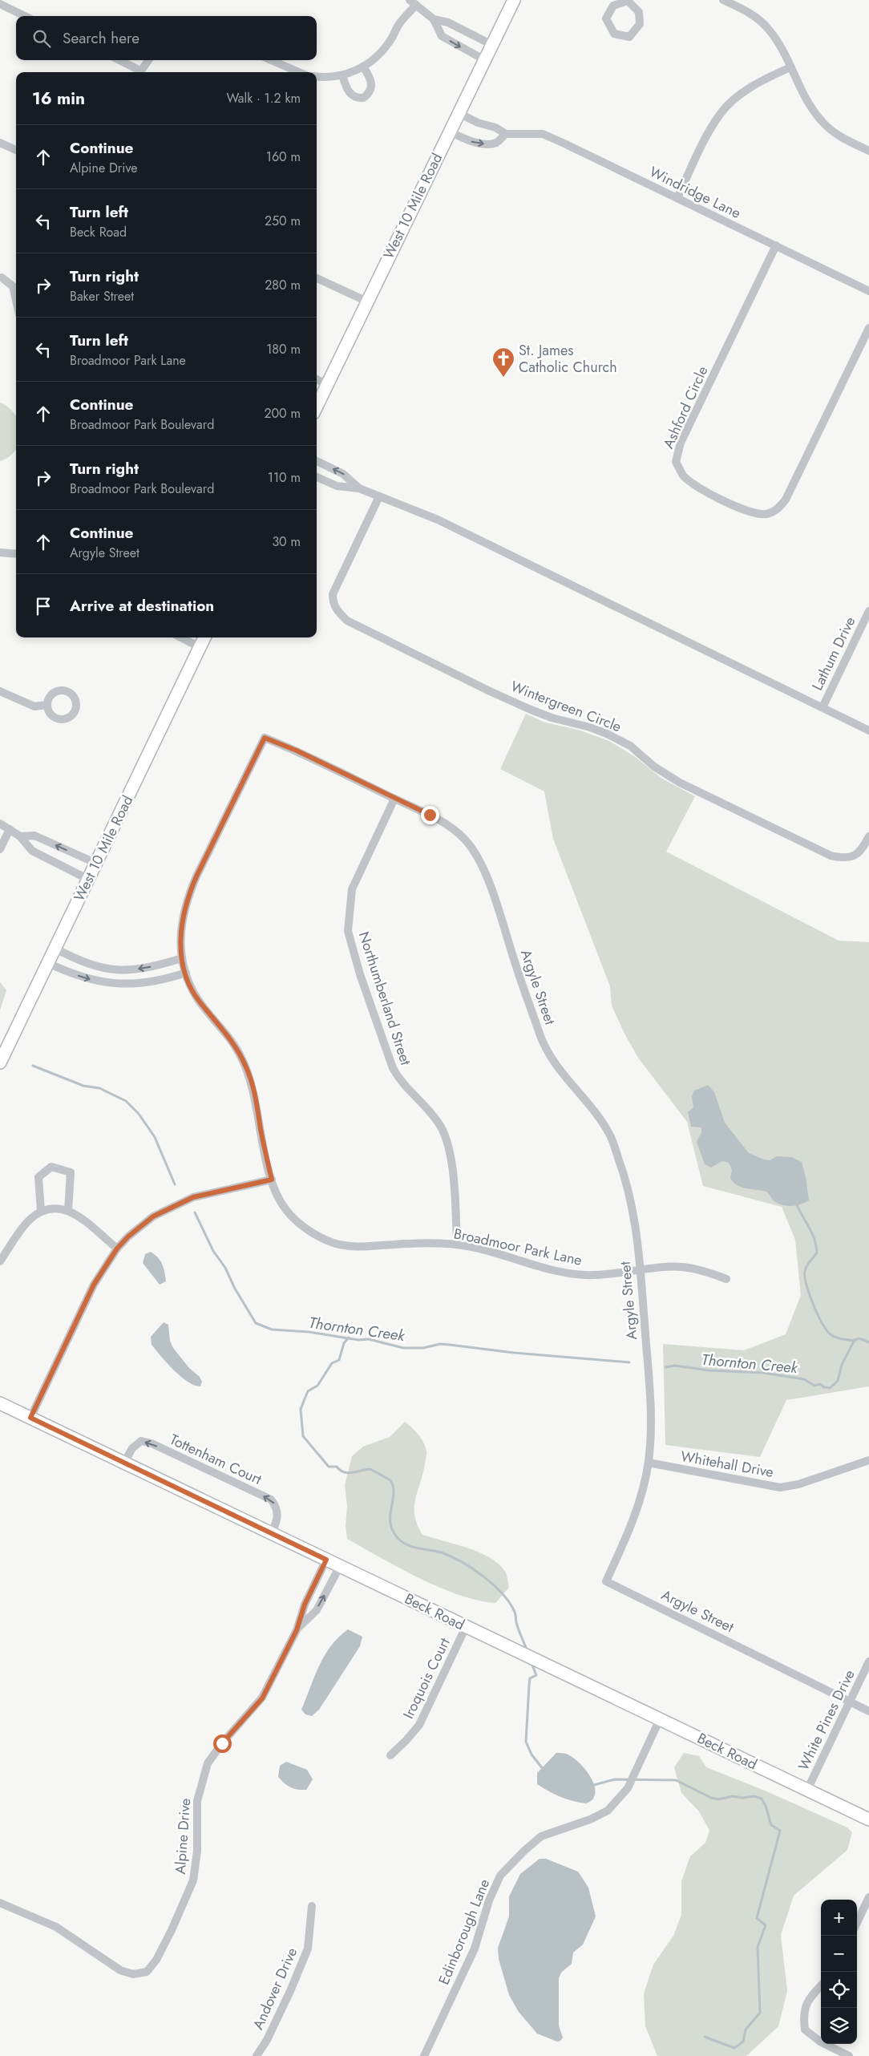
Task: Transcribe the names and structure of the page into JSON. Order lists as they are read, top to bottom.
{
  "streets": {
    "main road": ["West 10 Mile Road", "Beck Road"],
    "street": [
      "Windridge Lane",
      "Ashford Circle",
      "Lathum Drive",
      "Wintergreen Circle",
      "Argyle Street",
      "Northumberland Street",
      "Broadmoor Park Lane",
      "Tottenham Court",
      "Whitehall Drive",
      "Iroquois Court",
      "White Pines Drive",
      "Alpine Drive",
      "Edinborough Lane",
      "Andover Drive"
    ]
  },
  "crossings": [
    ["Windridge Lane", "West 10 Mile Road"],
    ["Windridge Lane", "Ashford Circle"],
    ["Argyle Street", "Northumberland Street"],
    ["Argyle Street", "Broadmoor Park Lane"],
    ["Argyle Street", "Whitehall Drive"],
    ["Argyle Street", "White Pines Drive"],
    ["Northumberland Street", "Broadmoor Park Lane"],
    ["Tottenham Court", "Beck Road"],
    ["Beck Road", "Iroquois Court"],
    ["Beck Road", "White Pines Drive"],
    ["Beck Road", "Alpine Drive"],
    ["Beck Road", "Edinborough Lane"]
  ],
  "water": ["Thornton Creek"],
  "places": {
    "church": ["St. James Catholic Church"]
  },
  "page": {
    "search": "Search here",
    "heading": ["16 min", "Walk · 1.2 km"],
    "list": [
      ["Continue", "Alpine Drive", "160 m"],
      ["Turn left", "Beck Road", "250 m"],
      ["Turn right", "Baker Street", "280 m"],
      ["Turn left", "Broadmoor Park Lane", "180 m"],
      ["Continue", "Broadmoor Park Boulevard", "200 m"],
      ["Turn right", "Broadmoor Park Boulevard", "110 m"],
      ["Continue", "Argyle Street", "30 m"],
      "Arrive at destination"
    ],
    "map_buttons": ["+", "−"]
  }
}
